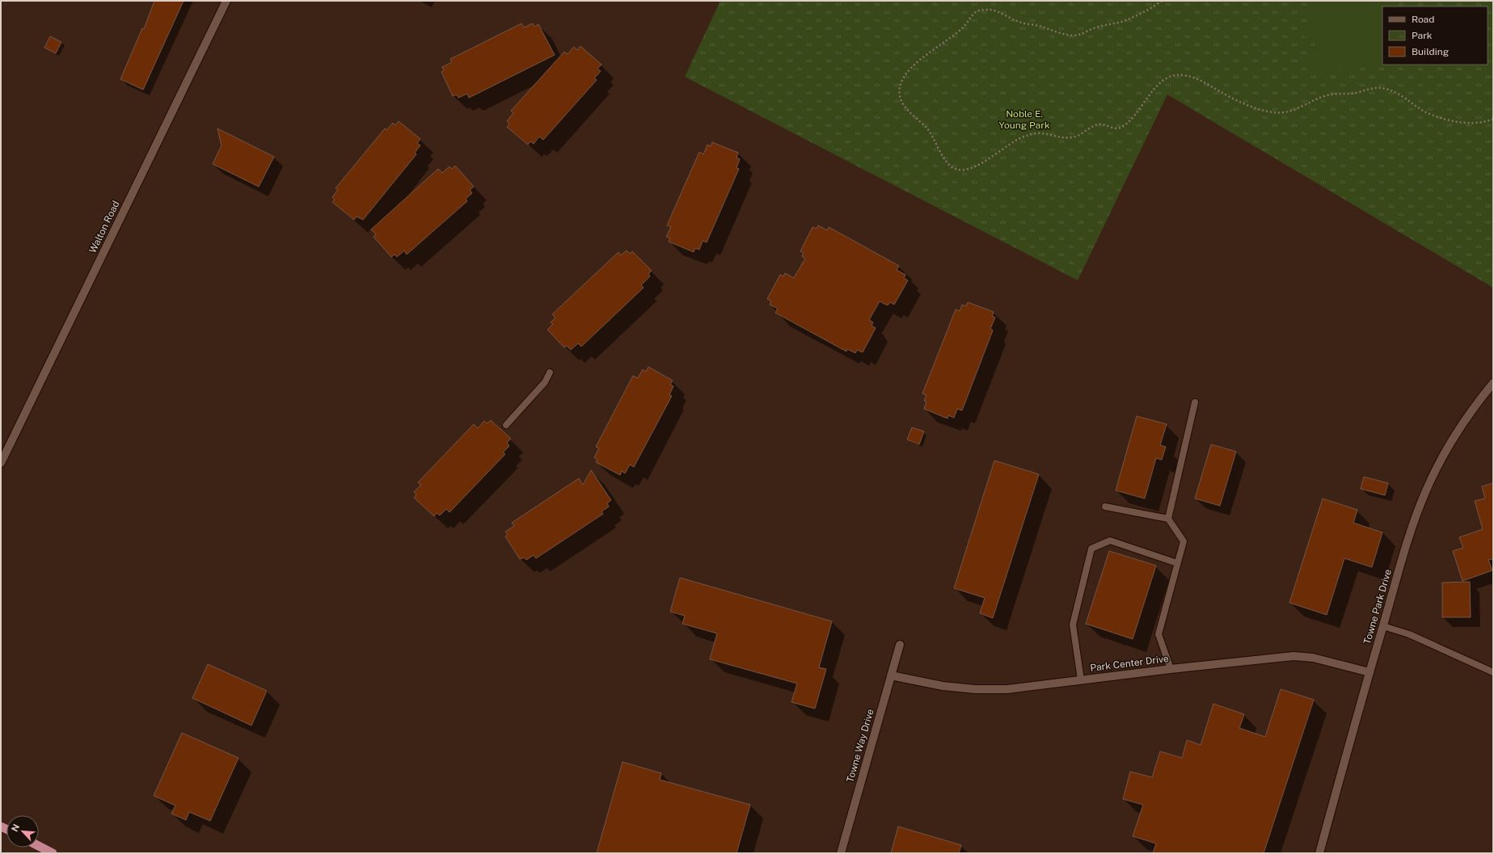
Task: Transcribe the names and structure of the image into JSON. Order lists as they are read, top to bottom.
{
  "streets": {
    "street": [
      "Walton Road",
      "Towne Park Drive",
      "Park Center Drive",
      "Towne Way Drive"
    ]
  },
  "crossings": [
    ["Towne Park Drive", "Park Center Drive"],
    ["Park Center Drive", "Towne Way Drive"]
  ],
  "parks": ["Noble E. Young Park"],
  "legend": ["Road", "Park", "Building"],
  "north": "top left"
}
